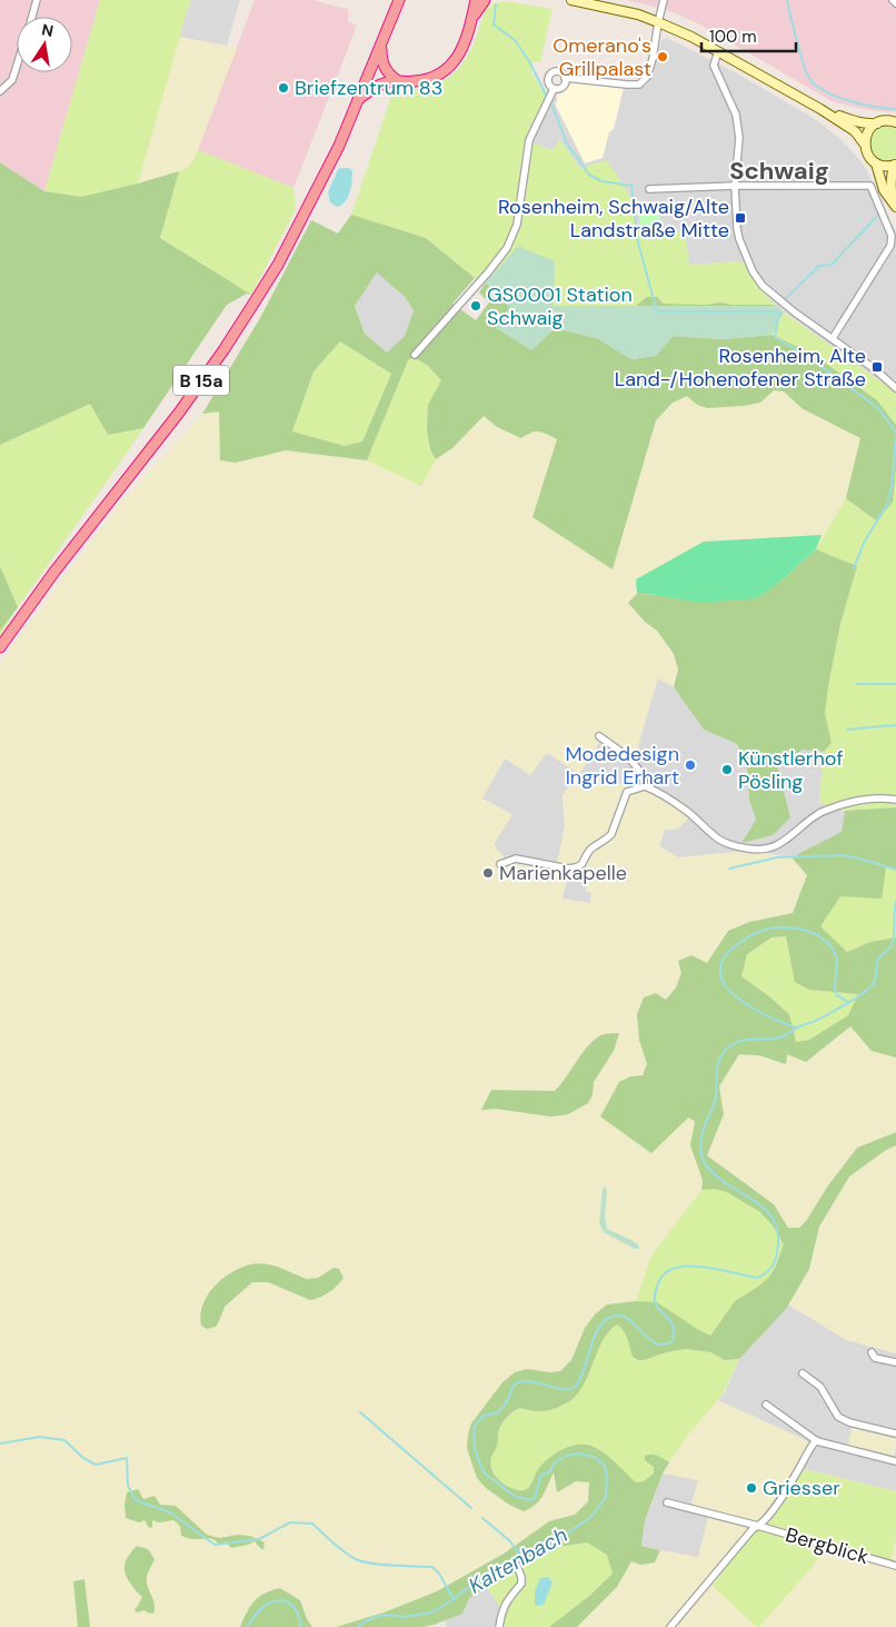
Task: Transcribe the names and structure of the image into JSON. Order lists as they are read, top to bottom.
{
  "streets": {
    "highway": ["B 15a"],
    "street": ["Bergblick"]
  },
  "districts": ["Schwaig"],
  "water": ["Kaltenbach"],
  "places": {
    "other": [
      "Omerano's Grillpalast",
      "Briefzentrum 83",
      "GS0001 Station Schwaig",
      "Modedesign Ingrid Erhart",
      "Künstlerhof Pösling",
      "Marienkapelle",
      "Griesser"
    ],
    "transit": ["Rosenheim, Schwaig/Alte Landstraße Mitte", "Rosenheim, Alte Land-/Hohenofener Straße"]
  },
  "scale_bar": "100 m",
  "north": "top"
}
